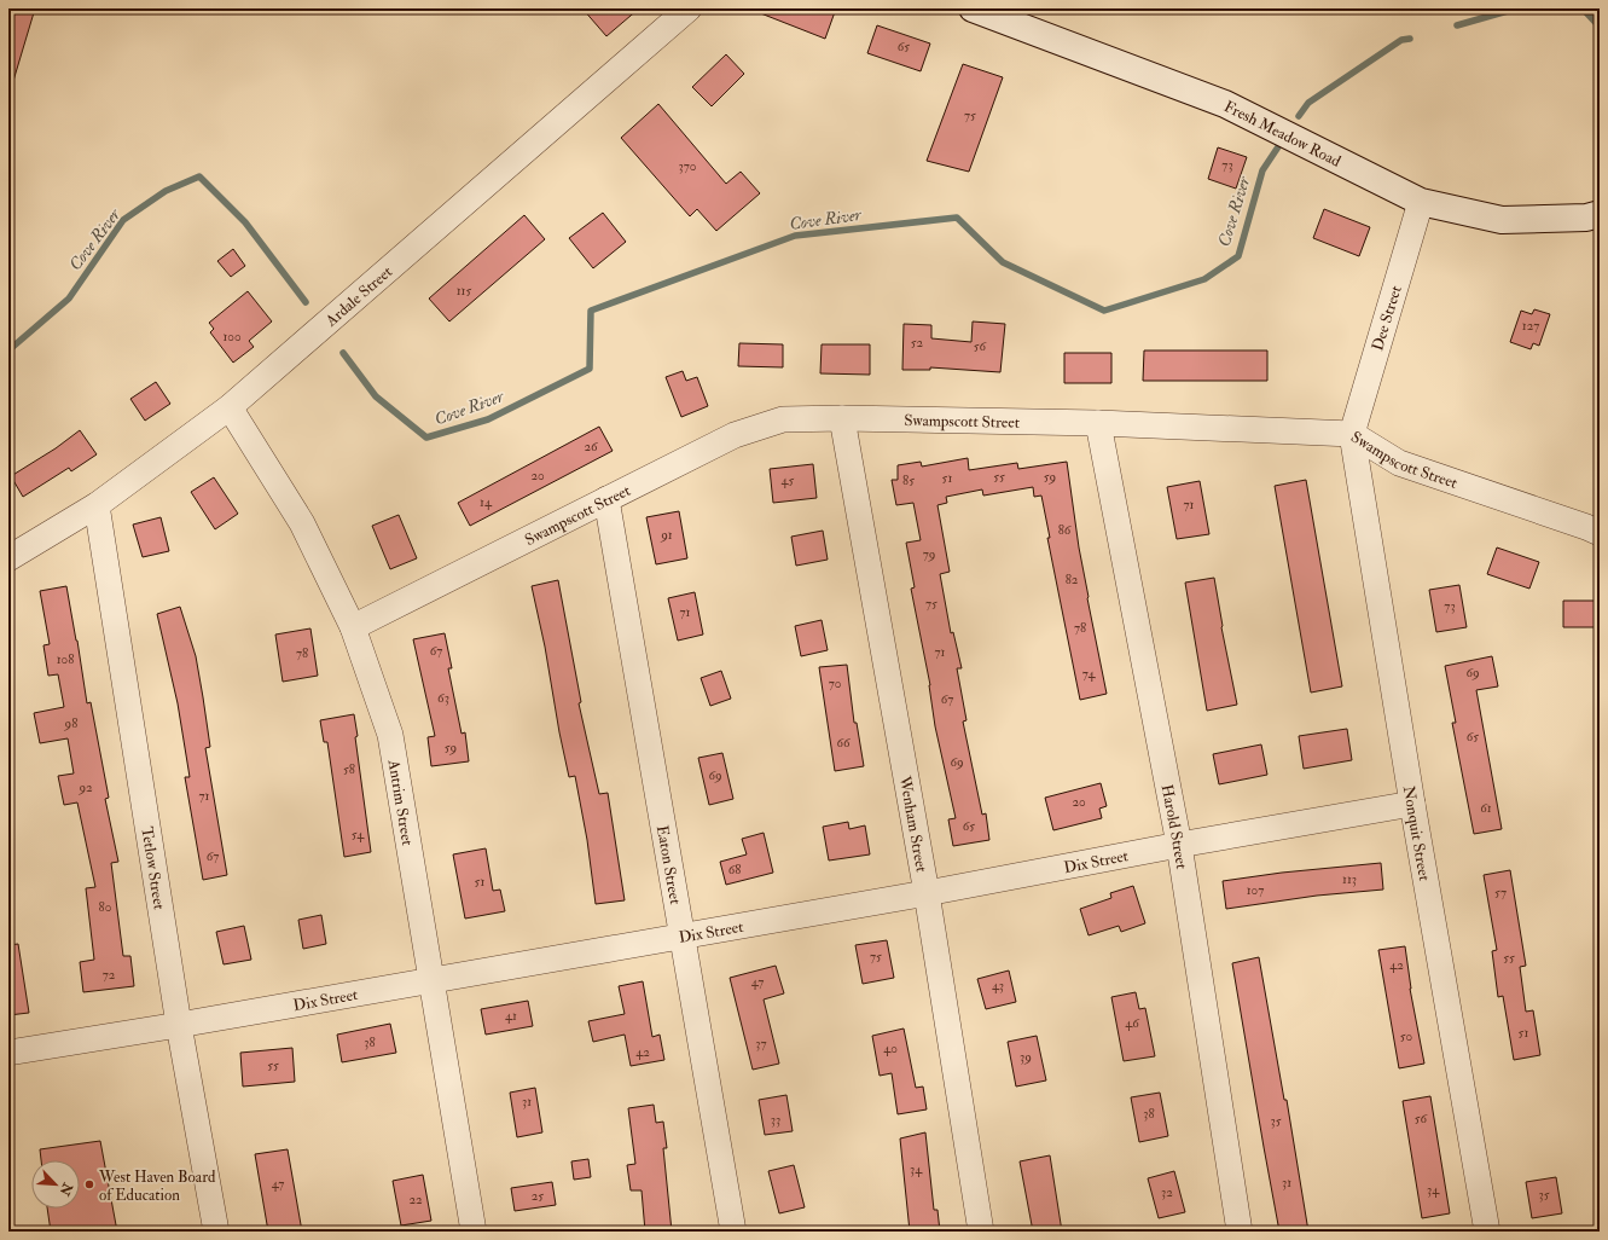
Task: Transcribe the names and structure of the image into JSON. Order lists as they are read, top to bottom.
{
  "streets": {
    "street": [
      "Fresh Meadow Road",
      "Ardale Street",
      "Dee Street",
      "Swampscott Street",
      "Antrim Street",
      "Wenham Street",
      "Harold Street",
      "Nonquit Street",
      "Dix Street",
      "Eaton Street",
      "Tetlow Street"
    ]
  },
  "crossings": [
    ["Fresh Meadow Road", "Dee Street"],
    ["Ardale Street", "Antrim Street"],
    ["Ardale Street", "Tetlow Street"],
    ["Dee Street", "Swampscott Street"],
    ["Dee Street", "Nonquit Street"],
    ["Swampscott Street", "Antrim Street"],
    ["Swampscott Street", "Wenham Street"],
    ["Swampscott Street", "Harold Street"],
    ["Swampscott Street", "Nonquit Street"],
    ["Swampscott Street", "Eaton Street"],
    ["Antrim Street", "Dix Street"],
    ["Wenham Street", "Dix Street"],
    ["Harold Street", "Dix Street"],
    ["Nonquit Street", "Dix Street"],
    ["Dix Street", "Eaton Street"],
    ["Dix Street", "Tetlow Street"]
  ],
  "water": ["Cove River"],
  "places": ["West Haven Board of Education"],
  "house_numbers": [
    "65",
    "75",
    "73",
    "370",
    "115",
    "127",
    "100",
    "52",
    "56",
    "26",
    "20",
    "55",
    "59",
    "51",
    "45",
    "85",
    "14",
    "71",
    "86",
    "91",
    "79",
    "82",
    "75",
    "73",
    "71",
    "78",
    "67",
    "71",
    "78",
    "108",
    "69",
    "74",
    "70",
    "63",
    "67",
    "98",
    "65",
    "66",
    "59",
    "69",
    "58",
    "69",
    "92",
    "71",
    "20",
    "61",
    "65",
    "54",
    "67",
    "68",
    "113",
    "51",
    "107",
    "57",
    "80",
    "75",
    "55",
    "42",
    "72",
    "47",
    "43",
    "41",
    "46",
    "51",
    "50",
    "38",
    "37",
    "40",
    "42",
    "39",
    "55",
    "31",
    "38",
    "56",
    "33",
    "35",
    "34",
    "31",
    "47",
    "34",
    "32",
    "35",
    "25",
    "22"
  ],
  "north": "bottom right"
}
